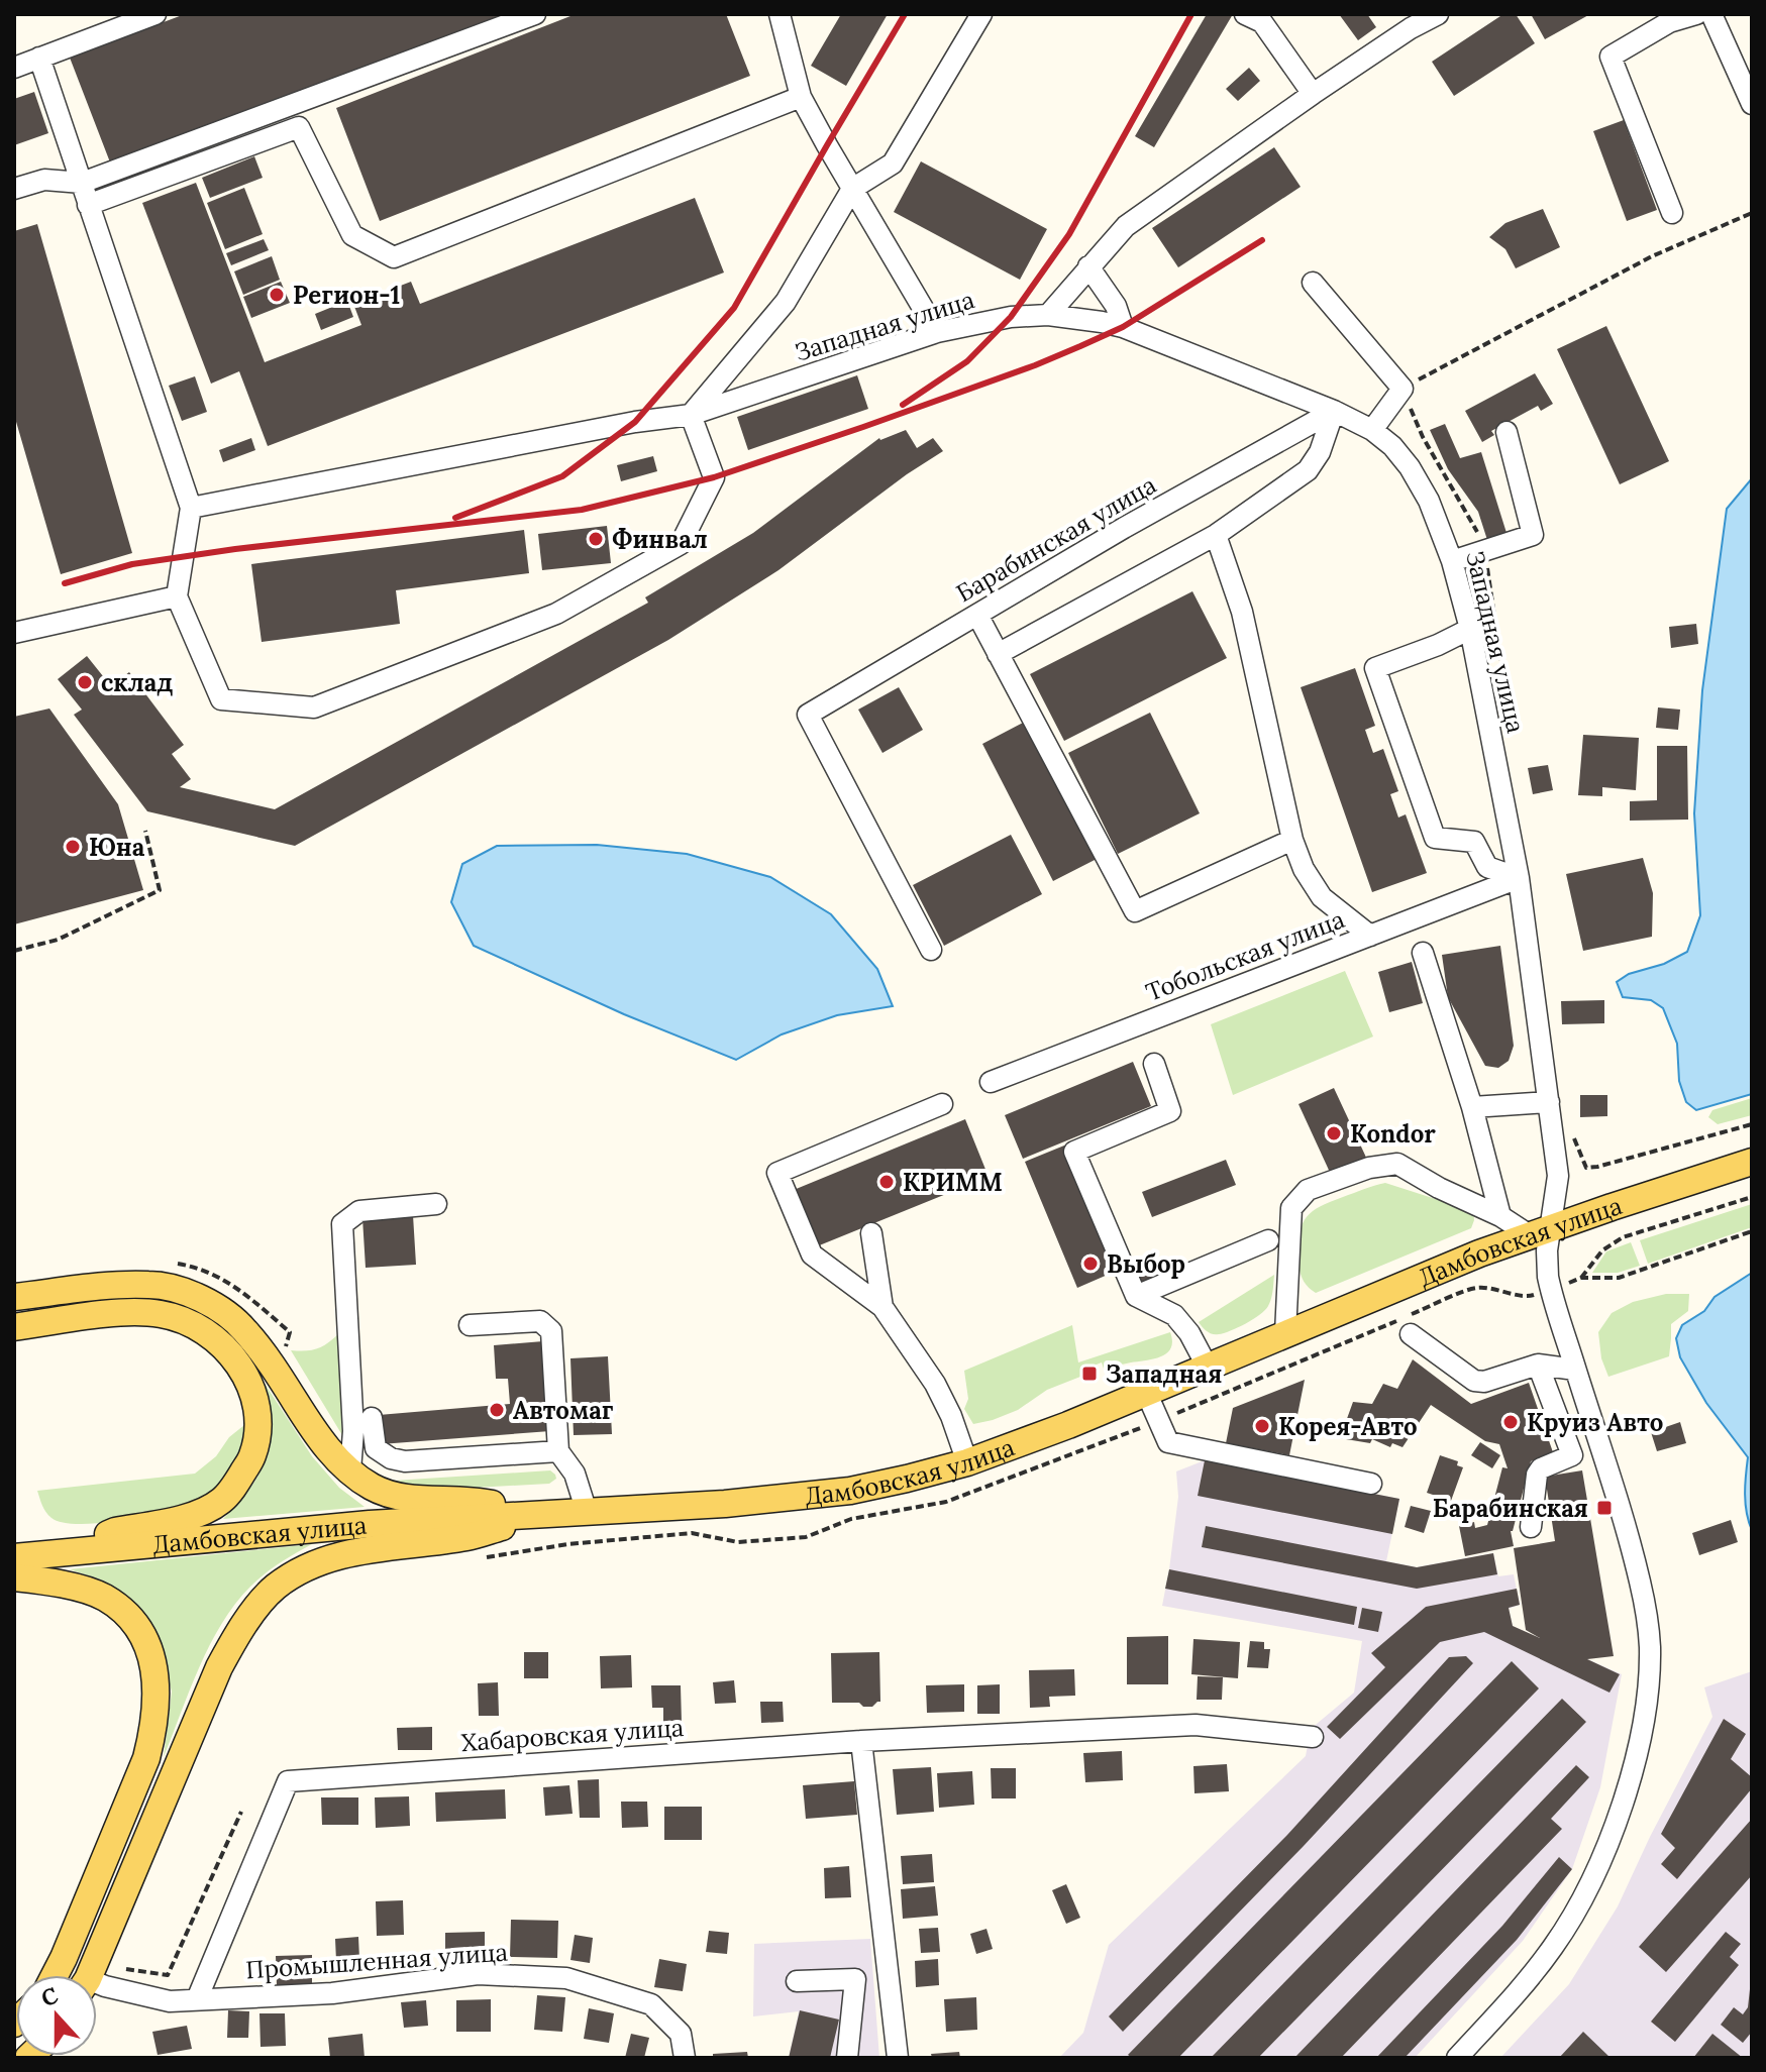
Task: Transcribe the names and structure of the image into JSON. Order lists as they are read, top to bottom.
{
  "streets": {
    "main road": ["Дамбовская улица"],
    "street": [
      "Западная улица",
      "Барабинская улица",
      "Тобольская улица",
      "Хабаровская улица",
      "Промышленная улица"
    ]
  },
  "crossings": [
    ["Западная улица", "Барабинская улица"],
    ["Западная улица", "Тобольская улица"],
    ["Западная улица", "Дамбовская улица"],
    ["Хабаровская улица", "Промышленная улица"]
  ],
  "places": {
    "other": [
      "Регион-1",
      "Финвал",
      "склад",
      "Юна",
      "Kondor",
      "КРИММ",
      "Выбор",
      "Автомаг",
      "Круиз Авто",
      "Корея-Авто"
    ],
    "transit": ["Западная", "Барабинская"]
  },
  "north": "top"
}
